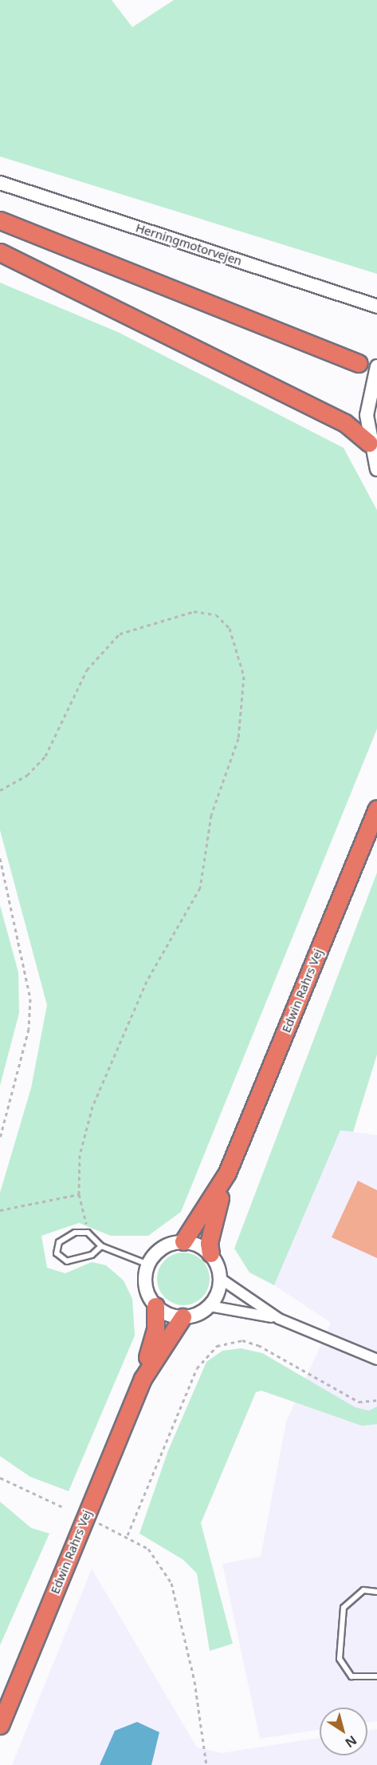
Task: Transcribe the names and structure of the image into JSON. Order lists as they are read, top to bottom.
{
  "streets": {
    "highway": ["Edwin Rahrs Vej"],
    "street": ["Herningmotorvejen"]
  },
  "north": "bottom right"
}
